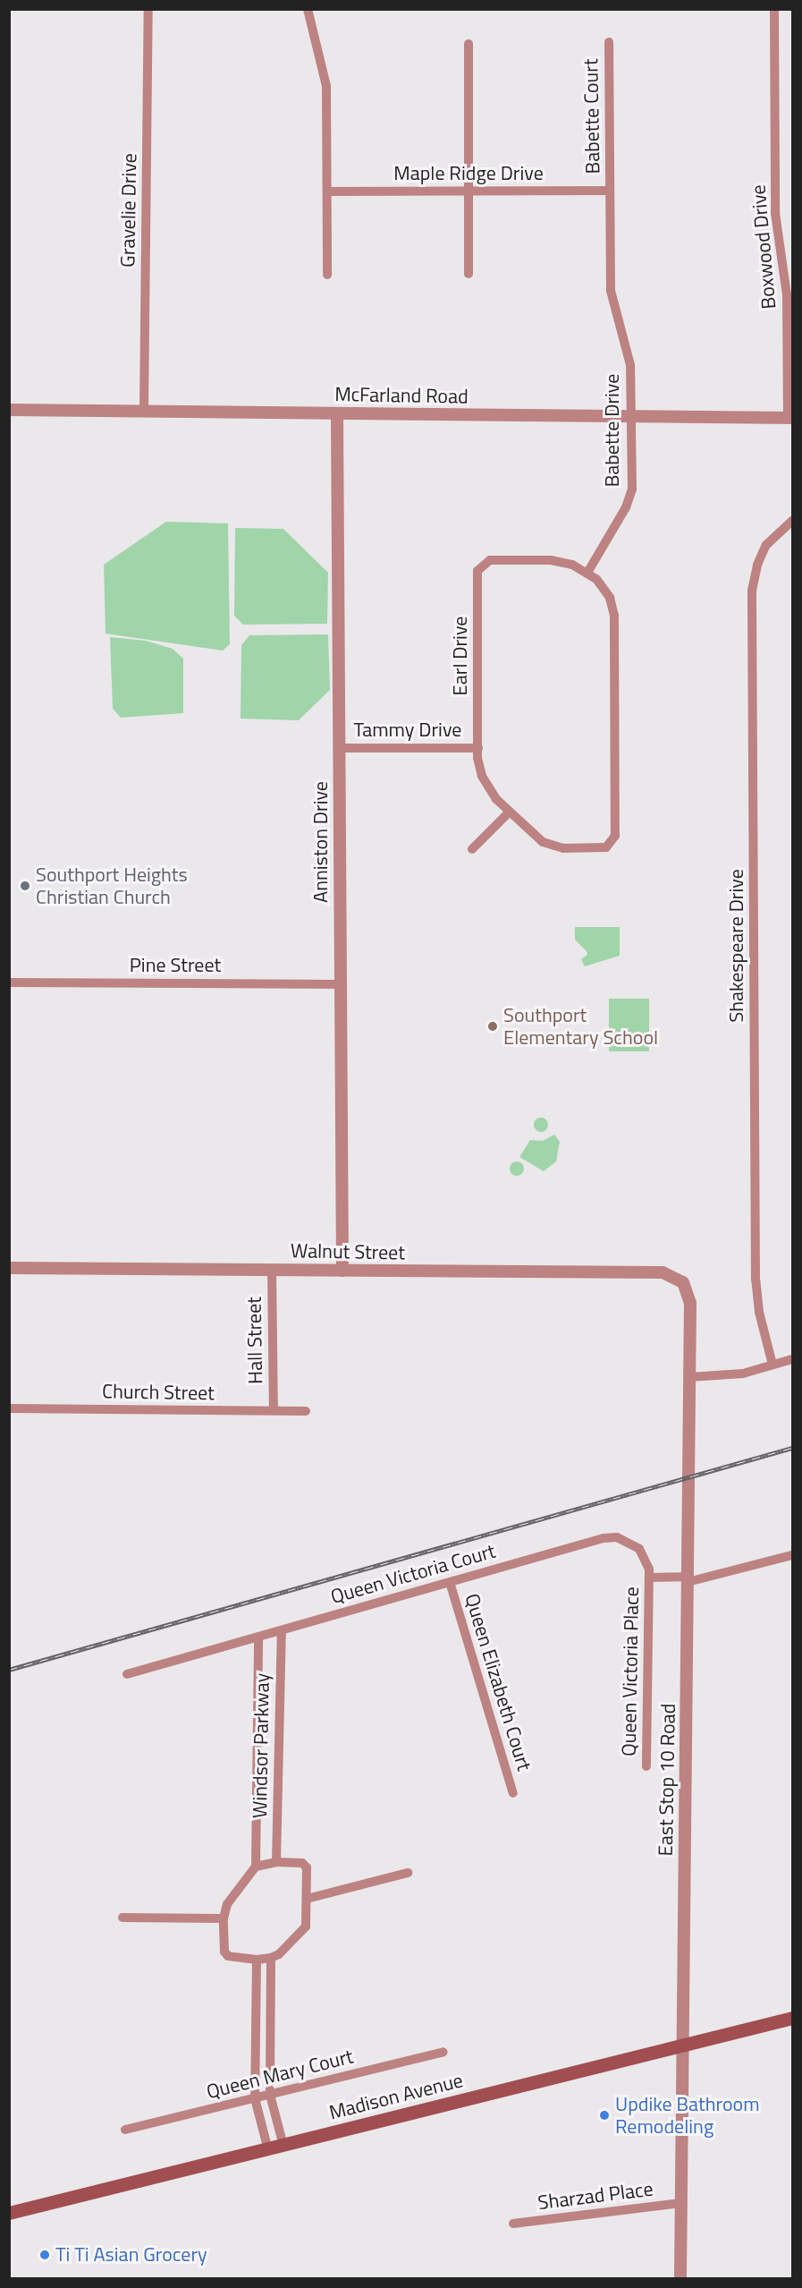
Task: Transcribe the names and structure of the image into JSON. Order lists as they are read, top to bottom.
{
  "streets": {
    "main road": ["Madison Avenue"],
    "street": [
      "Babette Court",
      "Maple Ridge Drive",
      "Gravelie Drive",
      "Boxwood Drive",
      "McFarland Road",
      "Babette Drive",
      "Earl Drive",
      "Tammy Drive",
      "Anniston Drive",
      "Shakespeare Drive",
      "Pine Street",
      "Walnut Street",
      "Hall Street",
      "Church Street",
      "Queen Victoria Court",
      "Queen Victoria Place",
      "Queen Elizabeth Court",
      "Windsor Parkway",
      "East Stop 10 Road",
      "Queen Mary Court",
      "Sharzad Place"
    ]
  },
  "crossings": [
    ["Babette Court", "Maple Ridge Drive"],
    ["Babette Court", "Babette Drive"],
    ["Maple Ridge Drive", "Babette Drive"],
    ["Gravelie Drive", "McFarland Road"],
    ["Boxwood Drive", "McFarland Road"],
    ["McFarland Road", "Babette Drive"],
    ["McFarland Road", "Anniston Drive"],
    ["Babette Drive", "Earl Drive"],
    ["Babette Drive", "Tammy Drive"],
    ["Earl Drive", "Tammy Drive"],
    ["Tammy Drive", "Anniston Drive"],
    ["Anniston Drive", "Pine Street"],
    ["Anniston Drive", "Walnut Street"],
    ["Walnut Street", "Hall Street"],
    ["Walnut Street", "East Stop 10 Road"],
    ["Hall Street", "Church Street"],
    ["Queen Victoria Court", "Queen Victoria Place"],
    ["Queen Victoria Court", "Queen Elizabeth Court"],
    ["Queen Victoria Court", "Windsor Parkway"],
    ["East Stop 10 Road", "Madison Avenue"],
    ["East Stop 10 Road", "Sharzad Place"]
  ],
  "places": [
    "Southport Heights Christian Church",
    "Southport Elementary School",
    "Updike Bathroom Remodeling",
    "Ti Ti Asian Grocery"
  ]
}
